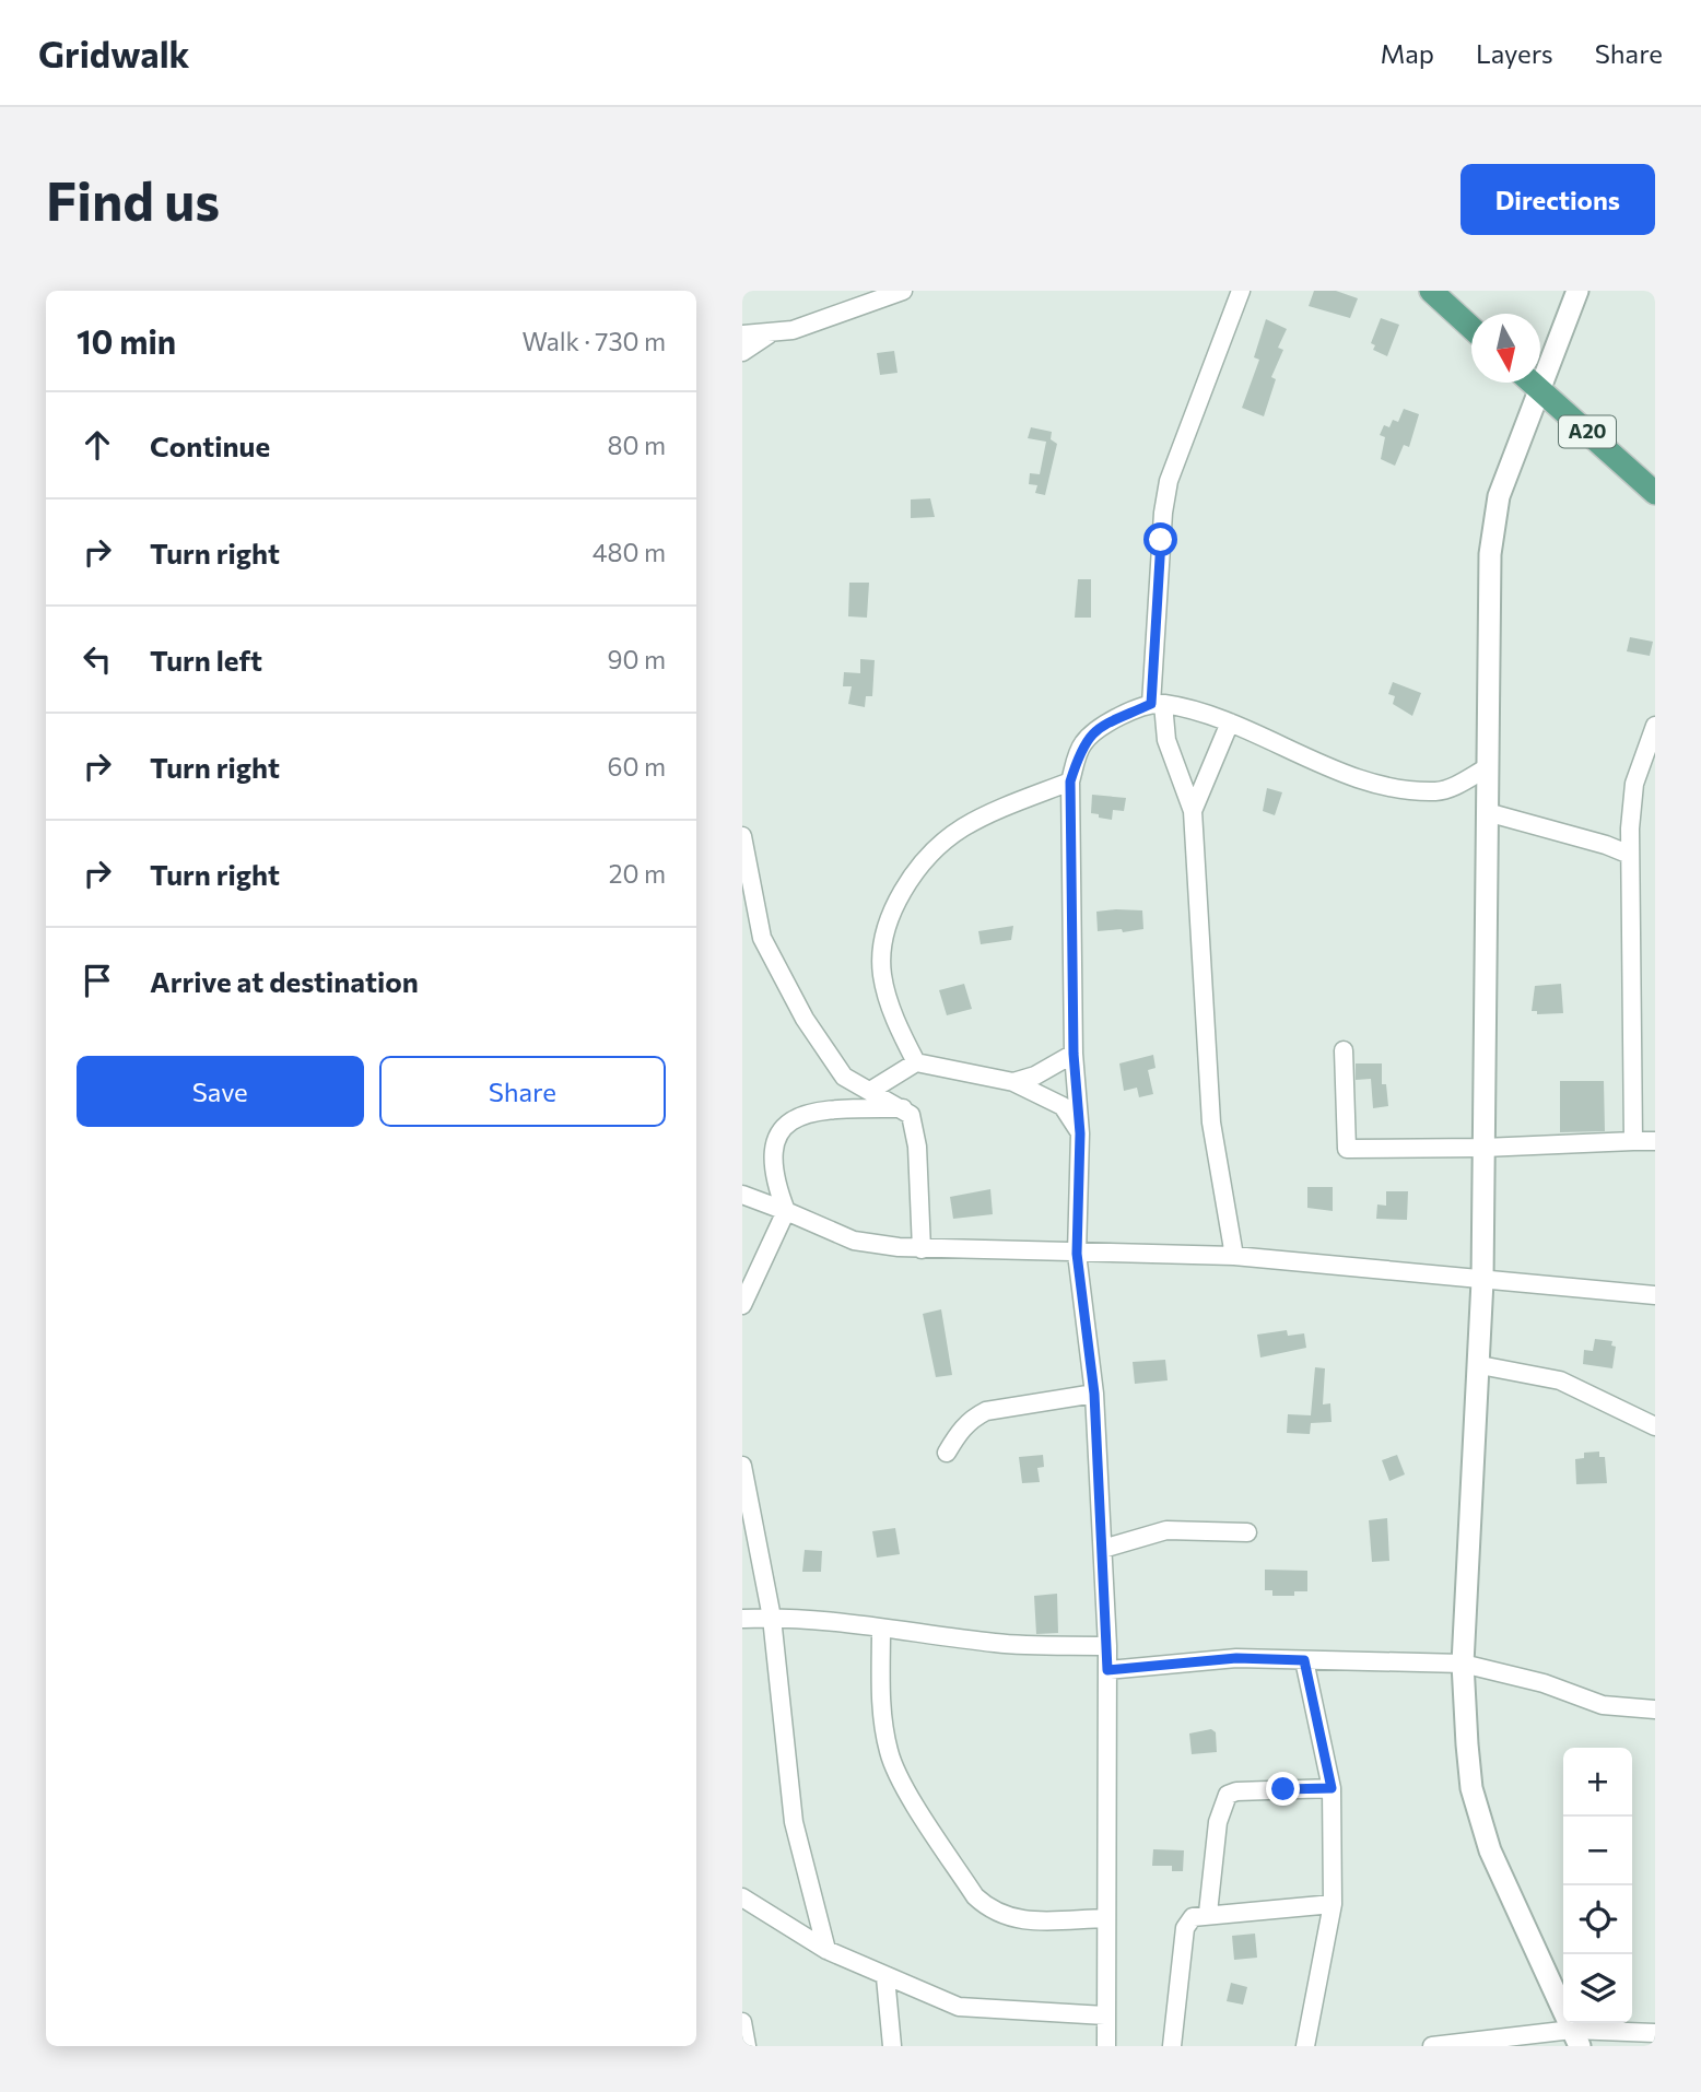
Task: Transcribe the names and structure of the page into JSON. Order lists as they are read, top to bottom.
{
  "streets": {
    "main road": ["A20"]
  },
  "north": "bottom",
  "page": {
    "header": "Gridwalk",
    "nav": ["Map", "Layers", "Share"],
    "buttons": [
      "Directions",
      ["Save", "Share"]
    ],
    "title": "Find us",
    "heading": ["10 min", "Walk · 730 m"],
    "list": [
      ["Continue", "80 m"],
      ["Turn right", "480 m"],
      ["Turn left", "90 m"],
      ["Turn right", "60 m"],
      ["Turn right", "20 m"],
      "Arrive at destination"
    ],
    "map_buttons": ["+", "−"]
  }
}
